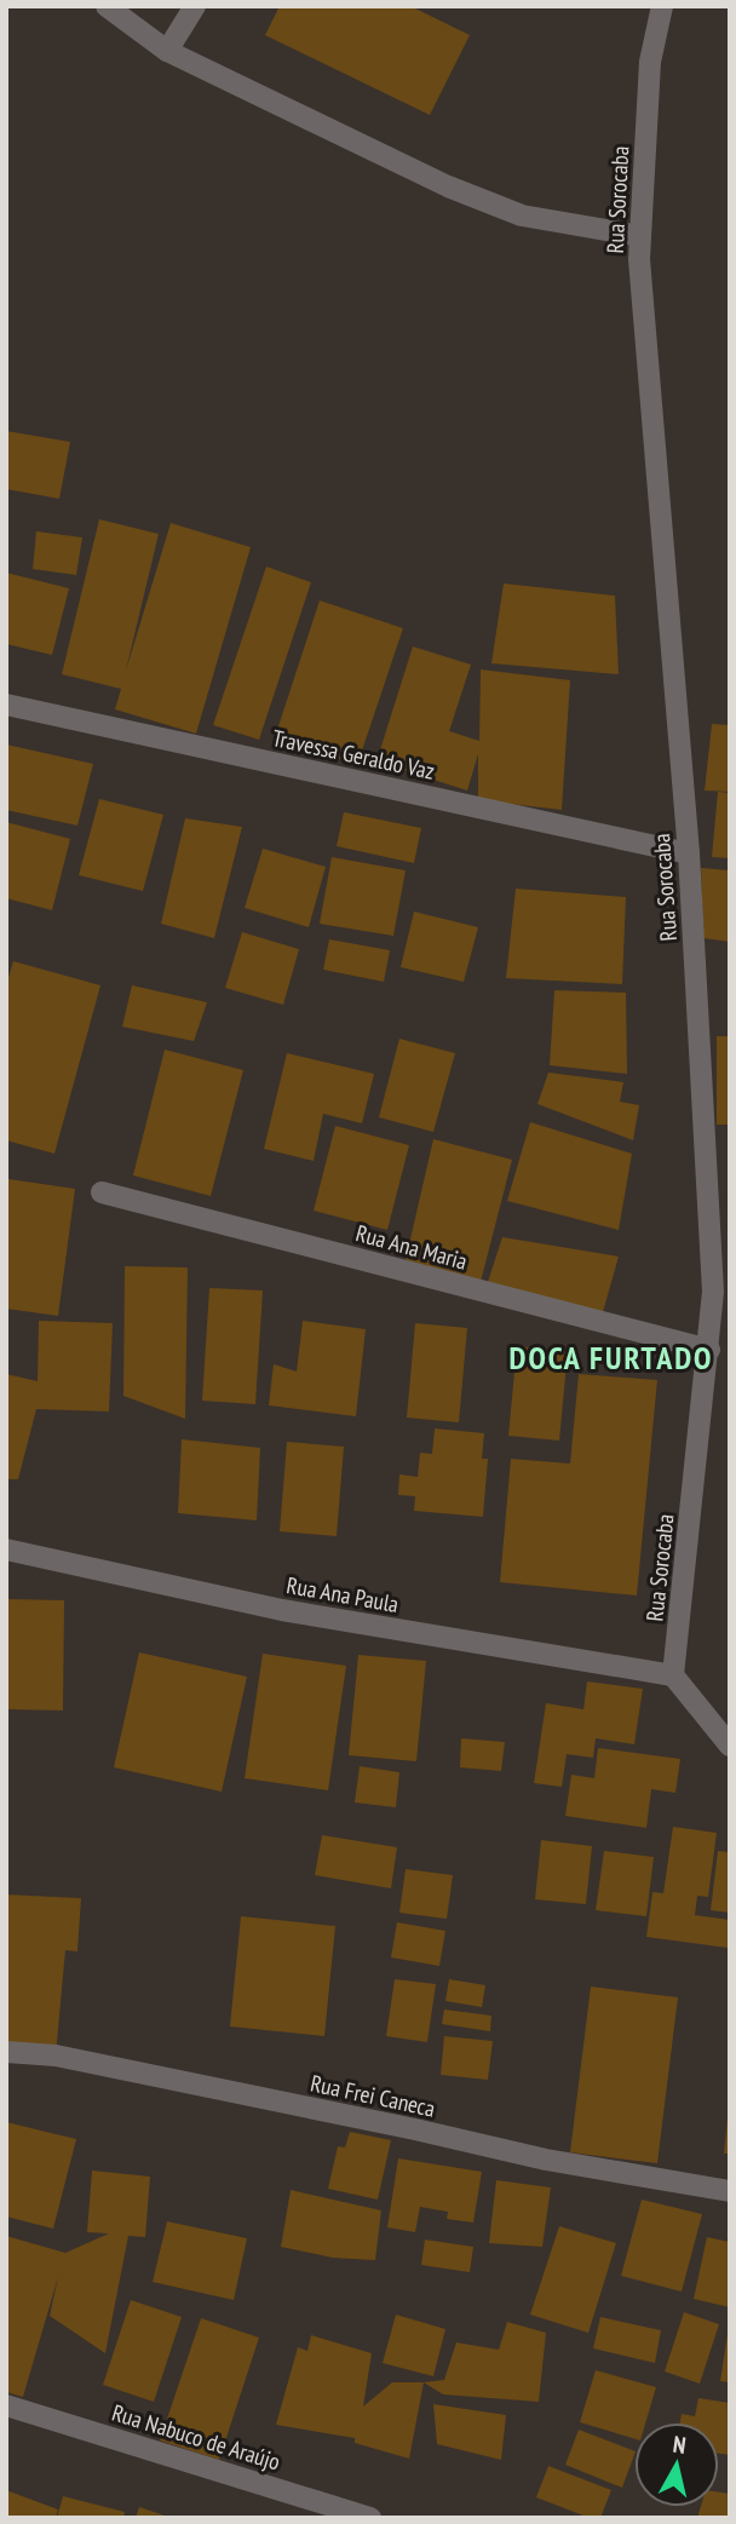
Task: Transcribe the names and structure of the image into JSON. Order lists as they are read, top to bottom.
{
  "streets": {
    "street": [
      "Rua Sorocaba",
      "Travessa Geraldo Vaz",
      "Rua Ana Maria",
      "Rua Ana Paula",
      "Rua Frei Caneca",
      "Rua Nabuco de Araújo"
    ]
  },
  "crossings": [
    ["Rua Sorocaba", "Travessa Geraldo Vaz"],
    ["Rua Sorocaba", "Rua Ana Maria"],
    ["Rua Sorocaba", "Rua Ana Paula"]
  ],
  "districts": ["DOCA FURTADO"],
  "north": "top"
}
